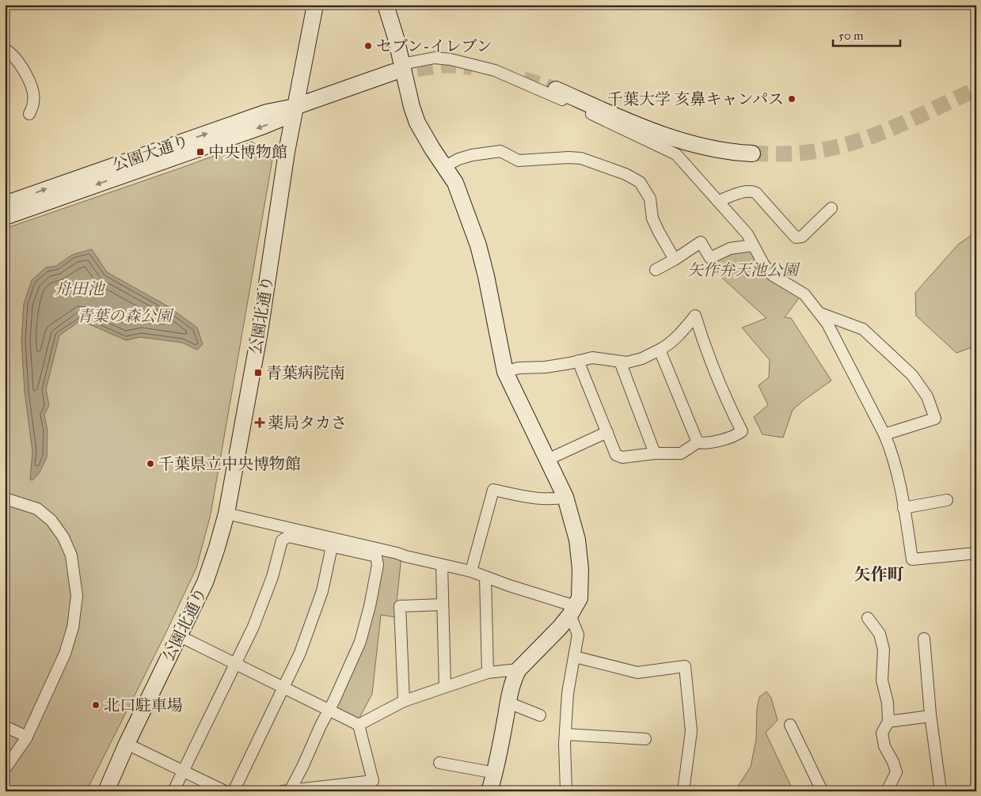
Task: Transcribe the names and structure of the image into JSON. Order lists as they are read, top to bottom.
{
  "streets": {
    "street": ["公園大通り", "公園北通り"]
  },
  "crossings": [
    ["公園大通り", "公園北通り"]
  ],
  "districts": ["矢作町"],
  "water": ["舟田池"],
  "parks": ["矢作弁天池公園", "青葉の森公園"],
  "places": {
    "other": [
      "セブン-イレブン",
      "千葉大学 亥鼻キャンパス",
      "千葉県立中央博物館",
      "北口駐車場"
    ],
    "transit": ["中央博物館", "青葉病院南"],
    "health": ["薬局タカさ"]
  },
  "scale_bar": "50 m"
}
